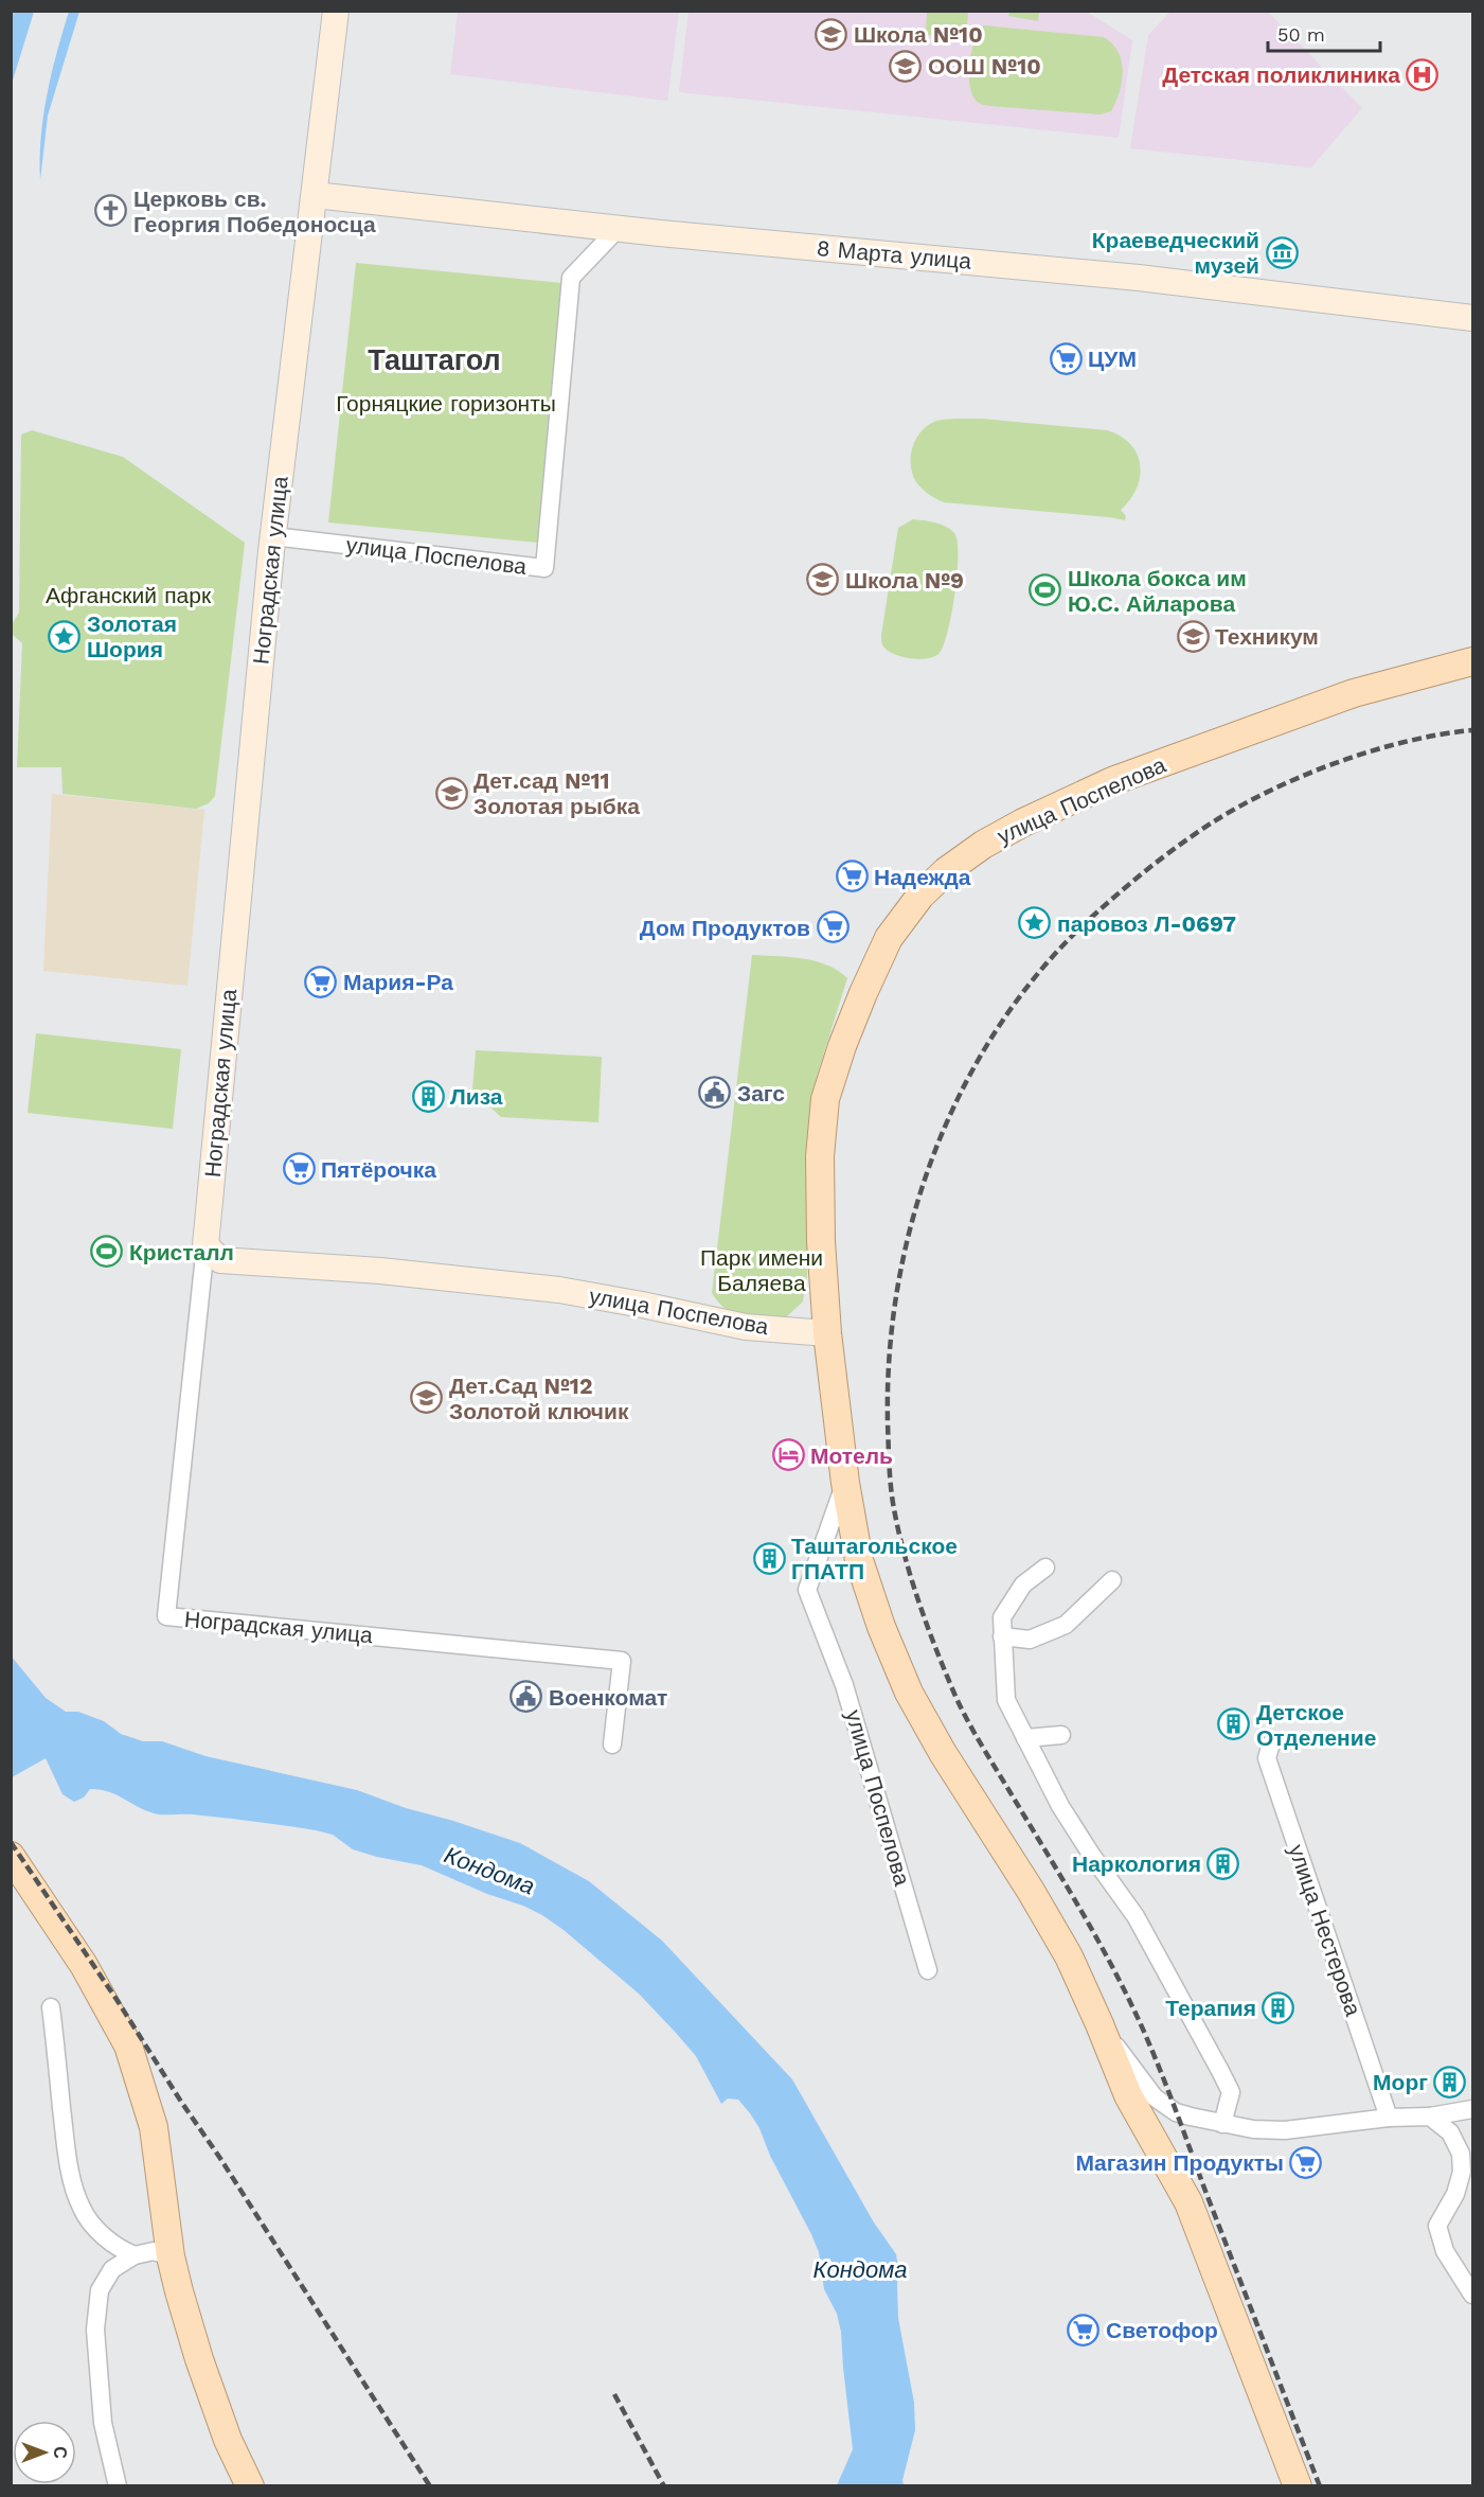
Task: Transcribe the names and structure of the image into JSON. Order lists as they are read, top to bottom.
{
  "streets": {
    "main road": ["улица Поспелова"],
    "street": ["8 Марта улица", "Ноградская улица", "улица Нестерова"]
  },
  "crossings": [
    ["8 Марта улица", "улица Поспелова"],
    ["8 Марта улица", "Ноградская улица"],
    ["улица Поспелова", "Ноградская улица"]
  ],
  "districts": ["Таштагол"],
  "water": ["Кондома"],
  "parks": ["Горняцкие горизонты", "Афганский парк", "Парк имени Баляева"],
  "places": {
    "school or university": [
      "Школа №10",
      "ООШ №10",
      "Школа №9",
      "Техникум",
      "Дет.сад №11 Золотая рыбка",
      "Дет.Сад №12 Золотой ключик"
    ],
    "hospital": ["Детская поликлиника"],
    "church": ["Церковь св. Георгия Победоносца"],
    "museum": ["Краеведческий музей"],
    "supermarket": [
      "ЦУМ",
      "Надежда",
      "Дом Продуктов",
      "Мария-Ра",
      "Пятёрочка",
      "Магазин Продукты",
      "Светофор"
    ],
    "sports": ["Школа бокса им Ю.С. Айларова", "Кристалл"],
    "place": ["Золотая Шория", "паровоз Л-0697"],
    "public building": ["Загс", "Военкомат"],
    "building": [
      "Лиза",
      "Таштагольское ГПАТП",
      "Детское Отделение",
      "Наркология",
      "Терапия",
      "Морг"
    ],
    "hotel": ["Мотель"]
  },
  "scale_bar": "50 m",
  "north": "right"
}
